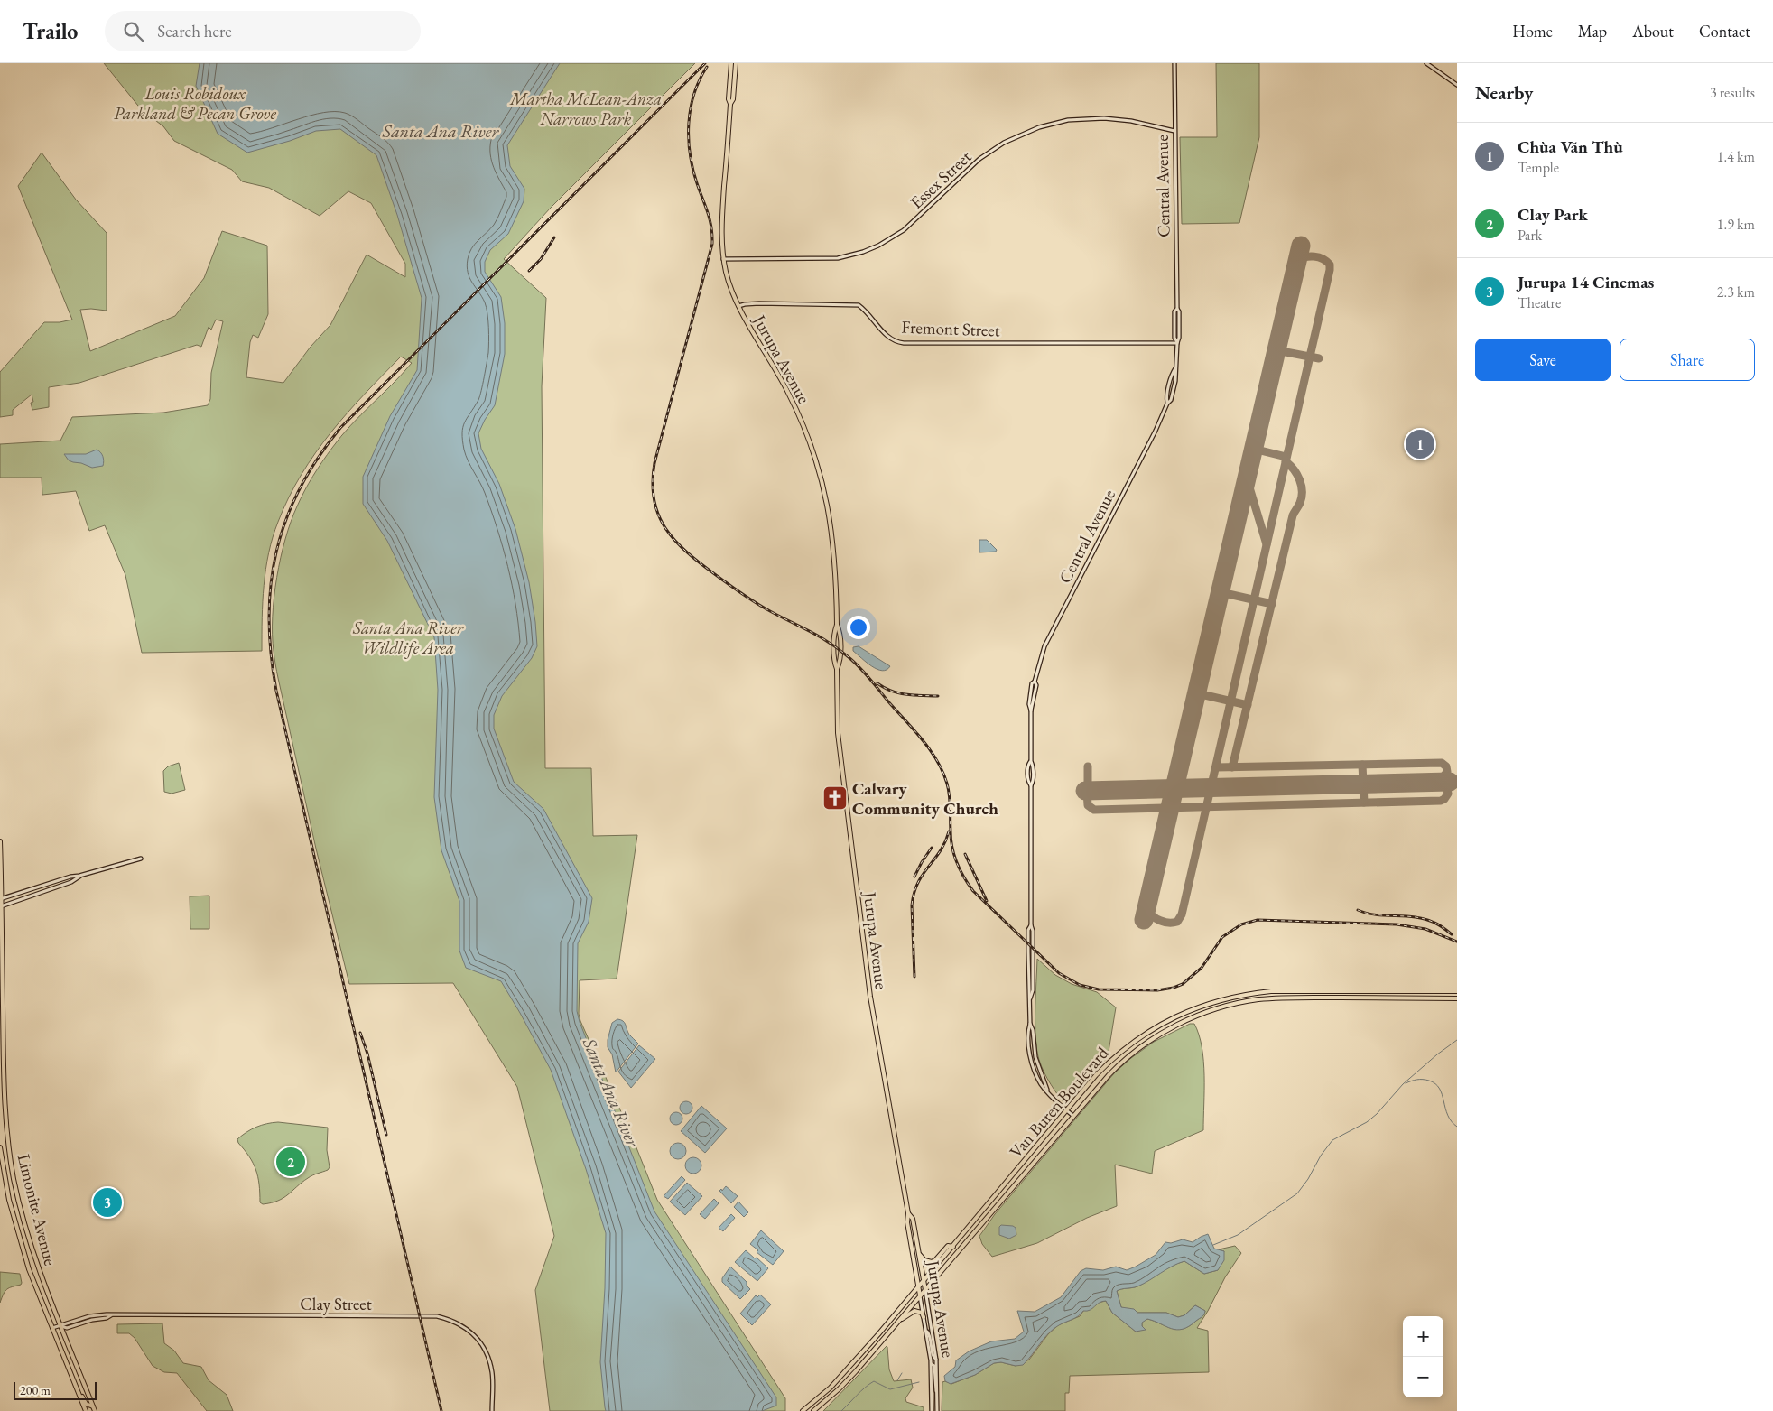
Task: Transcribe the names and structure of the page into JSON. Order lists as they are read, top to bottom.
{
  "streets": {
    "main road": [
      "Essex Street",
      "Central Avenue",
      "Fremont Street",
      "Jurupa Avenue",
      "Van Buren Boulevard",
      "Limonite Avenue",
      "Clay Street"
    ]
  },
  "crossings": [
    ["Essex Street", "Central Avenue"],
    ["Essex Street", "Jurupa Avenue"],
    ["Central Avenue", "Fremont Street"],
    ["Central Avenue", "Van Buren Boulevard"],
    ["Fremont Street", "Jurupa Avenue"],
    ["Jurupa Avenue", "Van Buren Boulevard"],
    ["Limonite Avenue", "Clay Street"]
  ],
  "water": ["Santa Ana River"],
  "parks": ["Louis Robidoux Parkland & Pecan Grove", "Martha McLean-Anza Narrows Park", "Santa Ana River Wildlife Area"],
  "places": {
    "church": ["Calvary Community Church"]
  },
  "scale_bar": "200 m",
  "page": {
    "header": "Trailo",
    "search": "Search here",
    "nav": [
      "Home",
      "Map",
      "About",
      "Contact"
    ],
    "heading": ["Nearby", "3 results"],
    "list": [
      {
        "mark": "1",
        "name": "Chùa Văn Thù",
        "note": "Temple",
        "value": "1.4 km"
      },
      {
        "mark": "2",
        "name": "Clay Park",
        "note": "Park",
        "value": "1.9 km"
      },
      {
        "mark": "3",
        "name": "Jurupa 14 Cinemas",
        "note": "Theatre",
        "value": "2.3 km"
      }
    ],
    "buttons": ["Save", "Share"],
    "pins": ["1", "2", "3"],
    "map_buttons": ["+", "−"],
    "scale": "200 m"
  }
}
